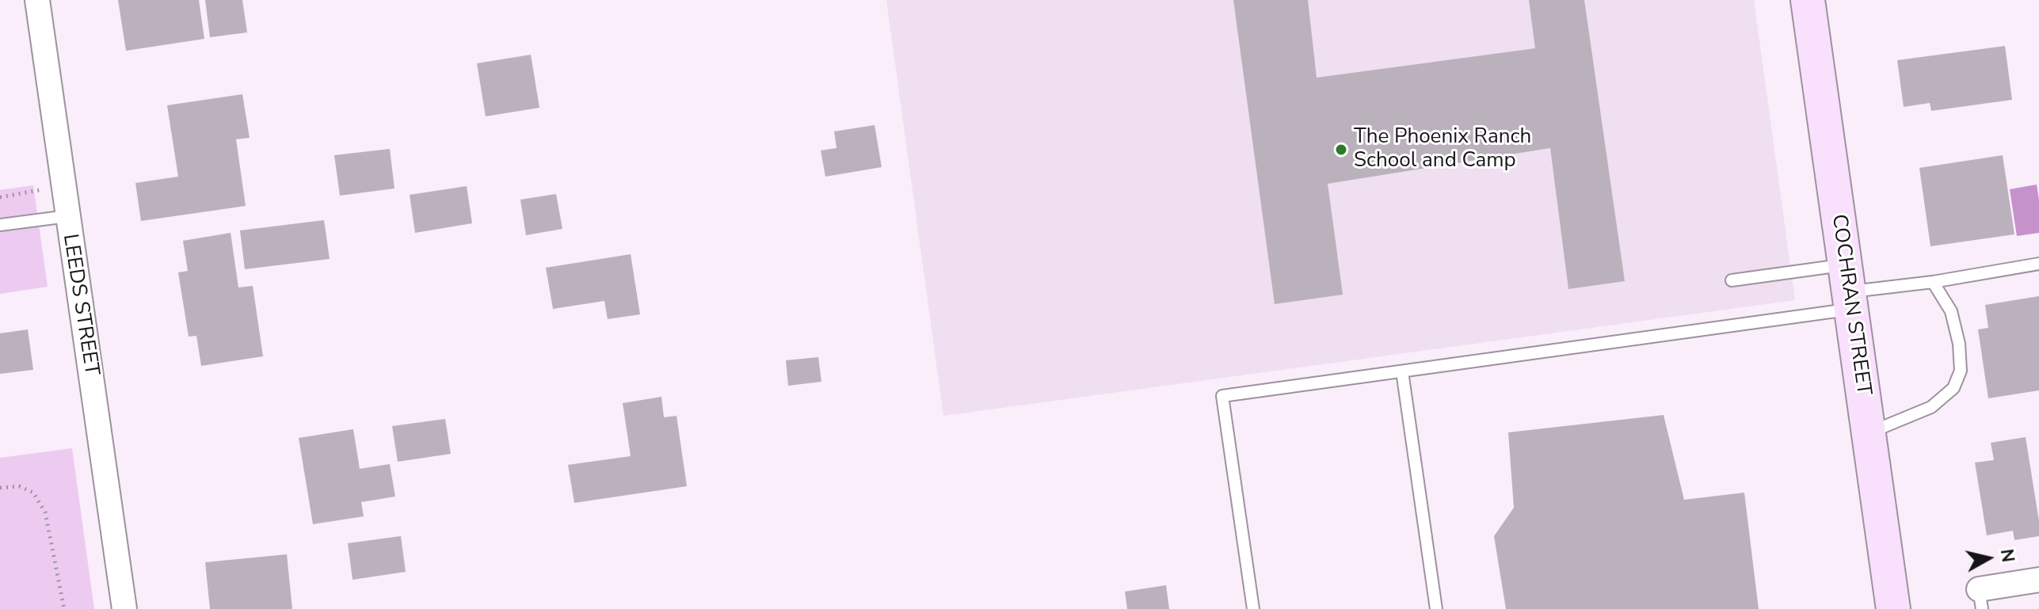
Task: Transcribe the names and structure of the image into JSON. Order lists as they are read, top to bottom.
{
  "streets": {
    "main road": ["COCHRAN STREET"],
    "street": ["LEEDS STREET"]
  },
  "places": ["The Phoenix Ranch School and Camp"],
  "north": "right"
}
